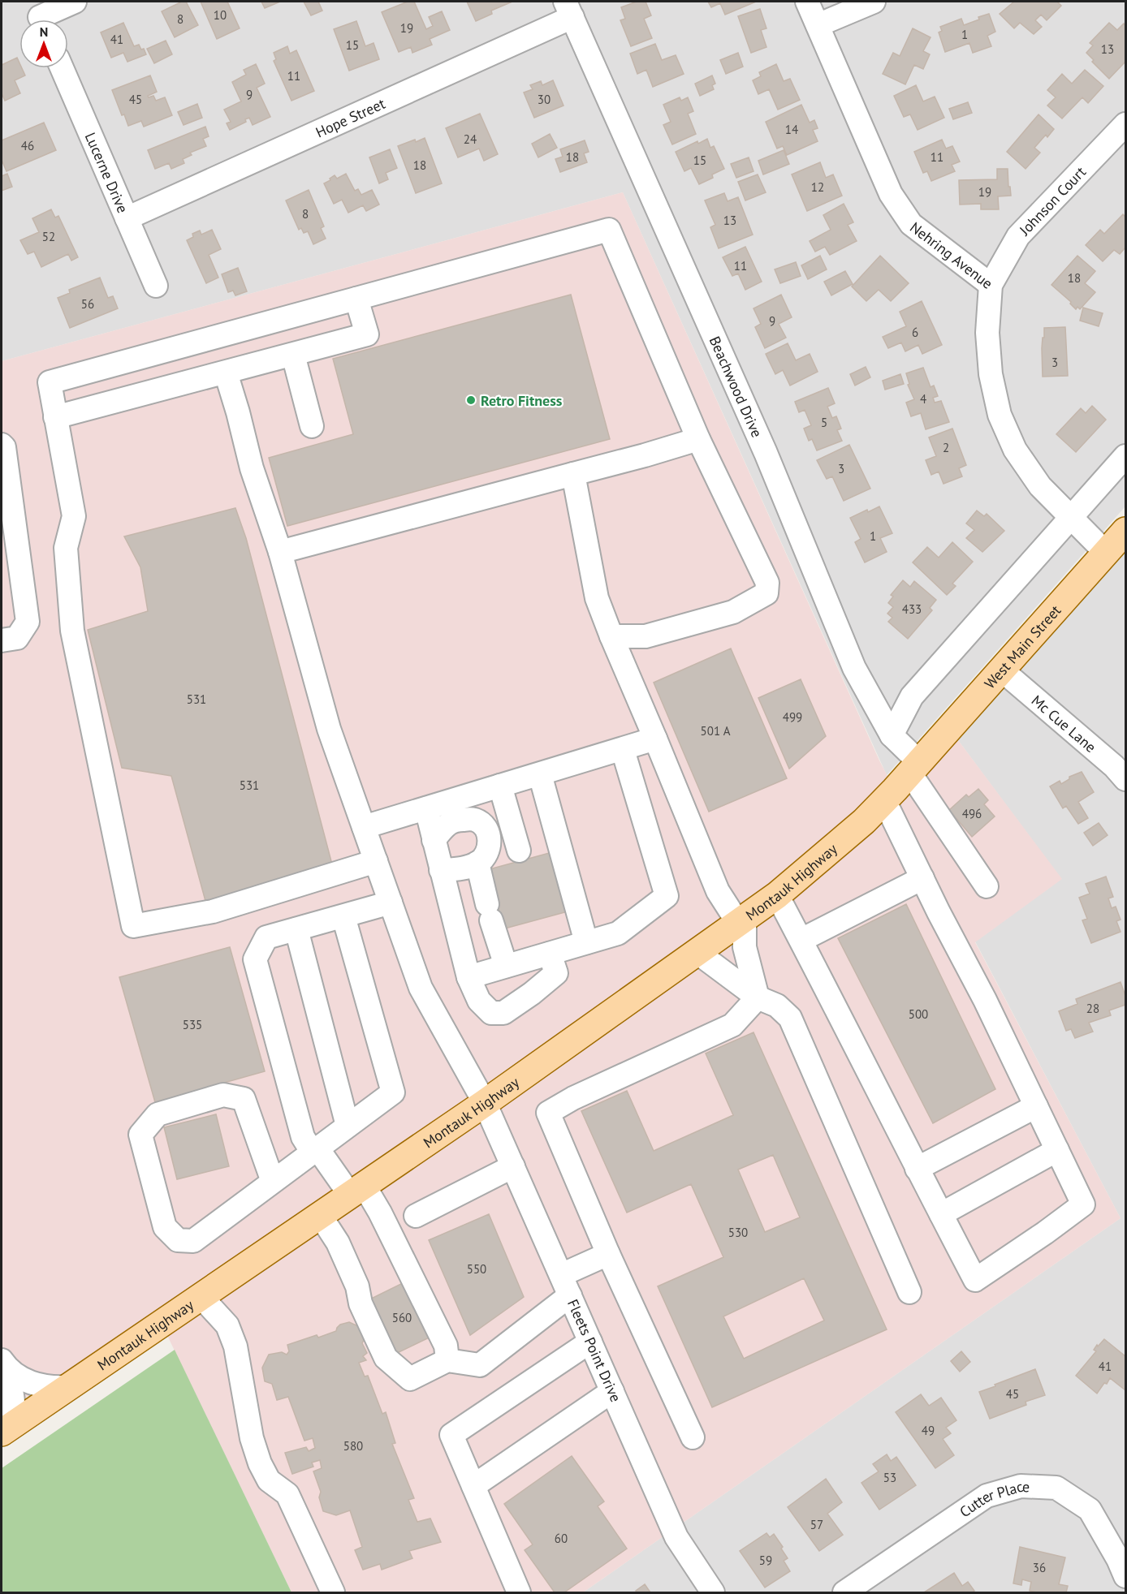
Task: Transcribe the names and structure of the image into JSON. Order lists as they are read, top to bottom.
{
  "streets": {
    "main road": ["West Main Street", "Montauk Highway"],
    "street": [
      "Hope Street",
      "Lucerne Drive",
      "Johnson Court",
      "Nehring Avenue",
      "Beachwood Drive",
      "Mc Cue Lane",
      "Fleets Point Drive",
      "Cutter Place"
    ]
  },
  "crossings": [
    ["Hope Street", "Lucerne Drive"],
    ["Hope Street", "Beachwood Drive"],
    ["Johnson Court", "Nehring Avenue"],
    ["Nehring Avenue", "West Main Street"],
    ["Beachwood Drive", "West Main Street"],
    ["Beachwood Drive", "Montauk Highway"],
    ["West Main Street", "Mc Cue Lane"],
    ["West Main Street", "Montauk Highway"],
    ["Montauk Highway", "Fleets Point Drive"]
  ],
  "places": ["Retro Fitness"],
  "house_numbers": [
    "10",
    "8",
    "19",
    "1",
    "41",
    "15",
    "13",
    "11",
    "9",
    "45",
    "30",
    "14",
    "24",
    "46",
    "18",
    "11",
    "15",
    "18",
    "12",
    "19",
    "8",
    "13",
    "52",
    "11",
    "18",
    "56",
    "9",
    "6",
    "3",
    "4",
    "5",
    "2",
    "3",
    "1",
    "433",
    "531",
    "499",
    "501 A",
    "531",
    "496",
    "28",
    "500",
    "535",
    "530",
    "550",
    "560",
    "41",
    "45",
    "49",
    "580",
    "53",
    "57",
    "60",
    "59",
    "36"
  ],
  "north": "top"
}
